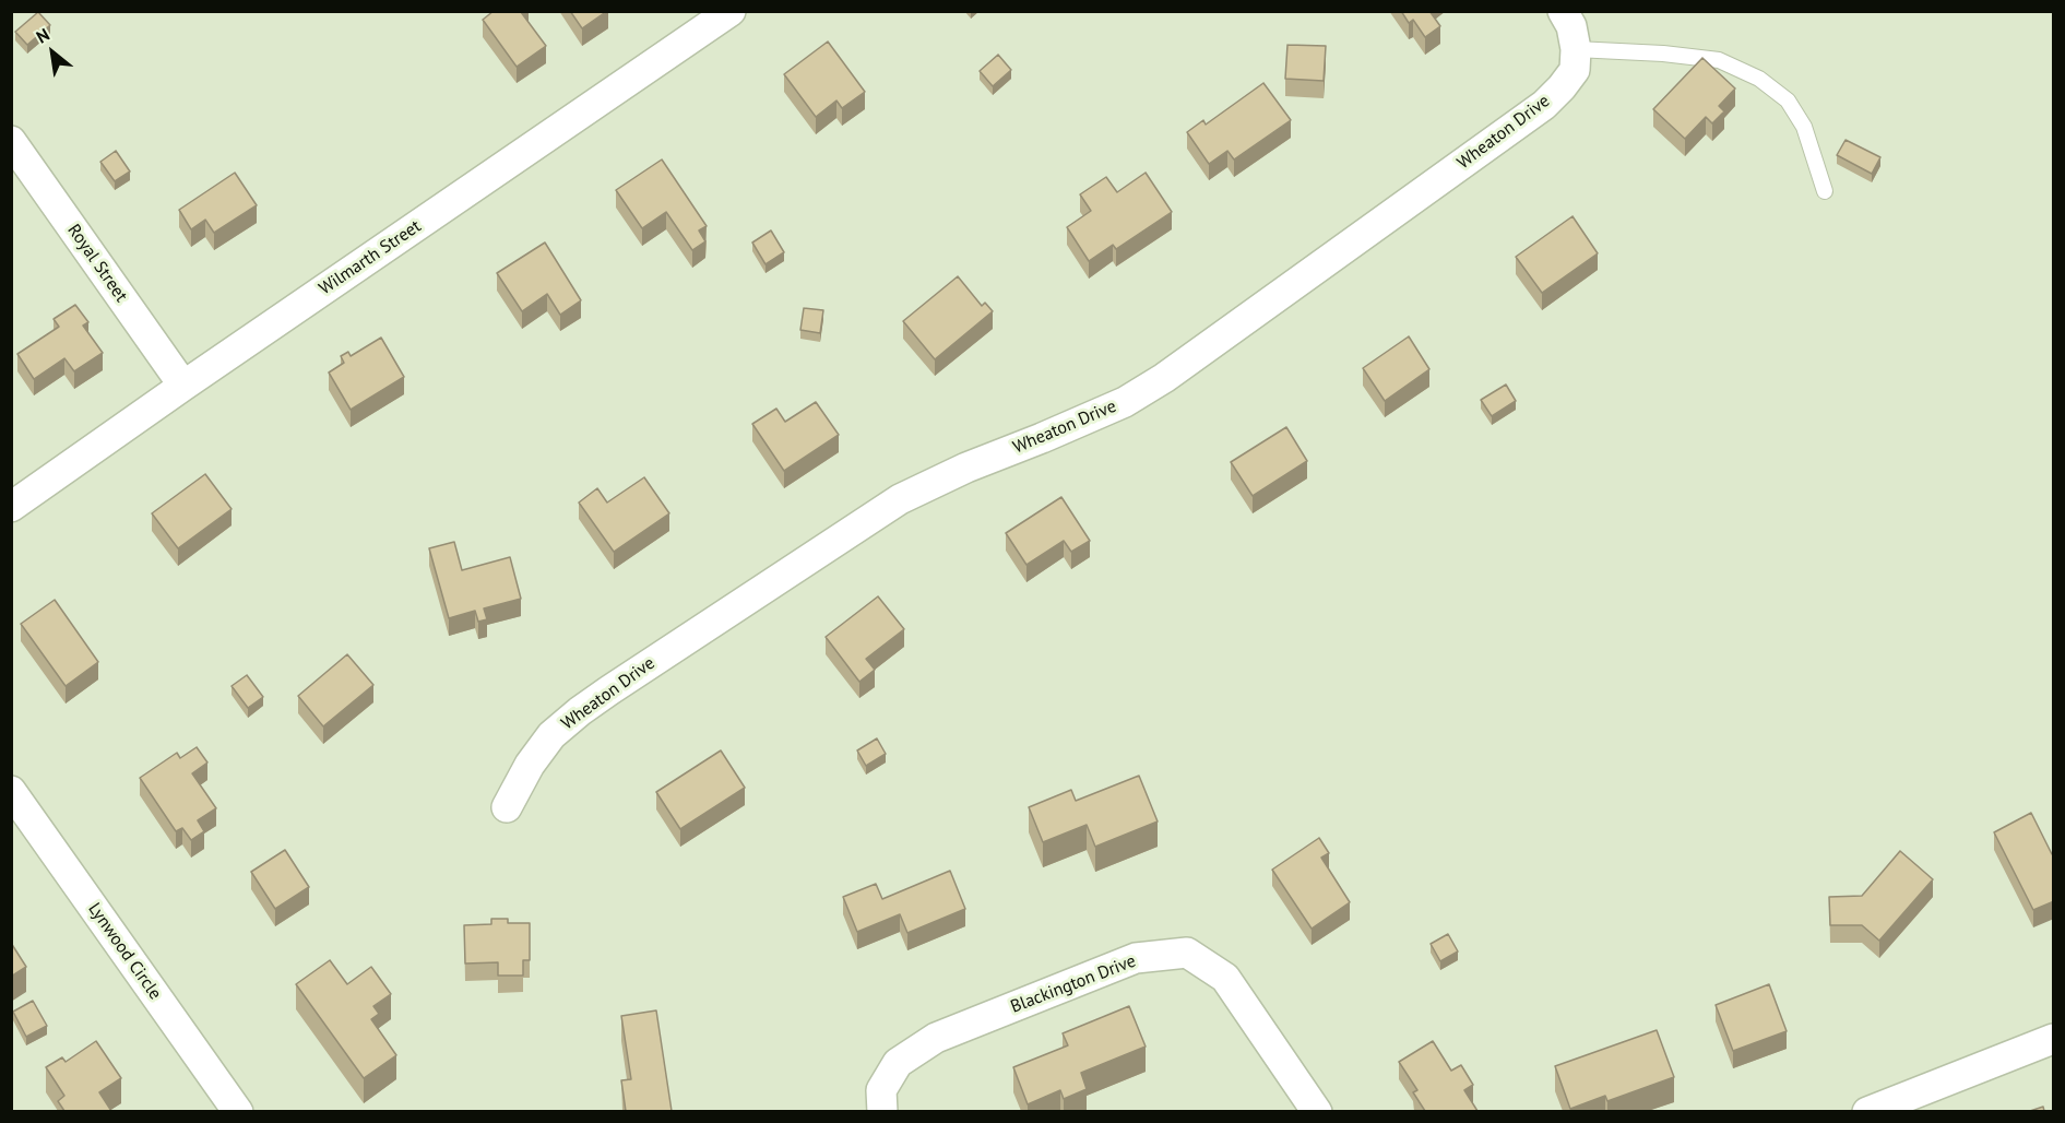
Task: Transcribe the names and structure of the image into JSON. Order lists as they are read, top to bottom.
{
  "streets": {
    "street": [
      "Wheaton Drive",
      "Wilmarth Street",
      "Royal Street",
      "Lynwood Circle",
      "Blackington Drive"
    ]
  },
  "crossings": [
    ["Wilmarth Street", "Royal Street"]
  ],
  "north": "top left"
}
